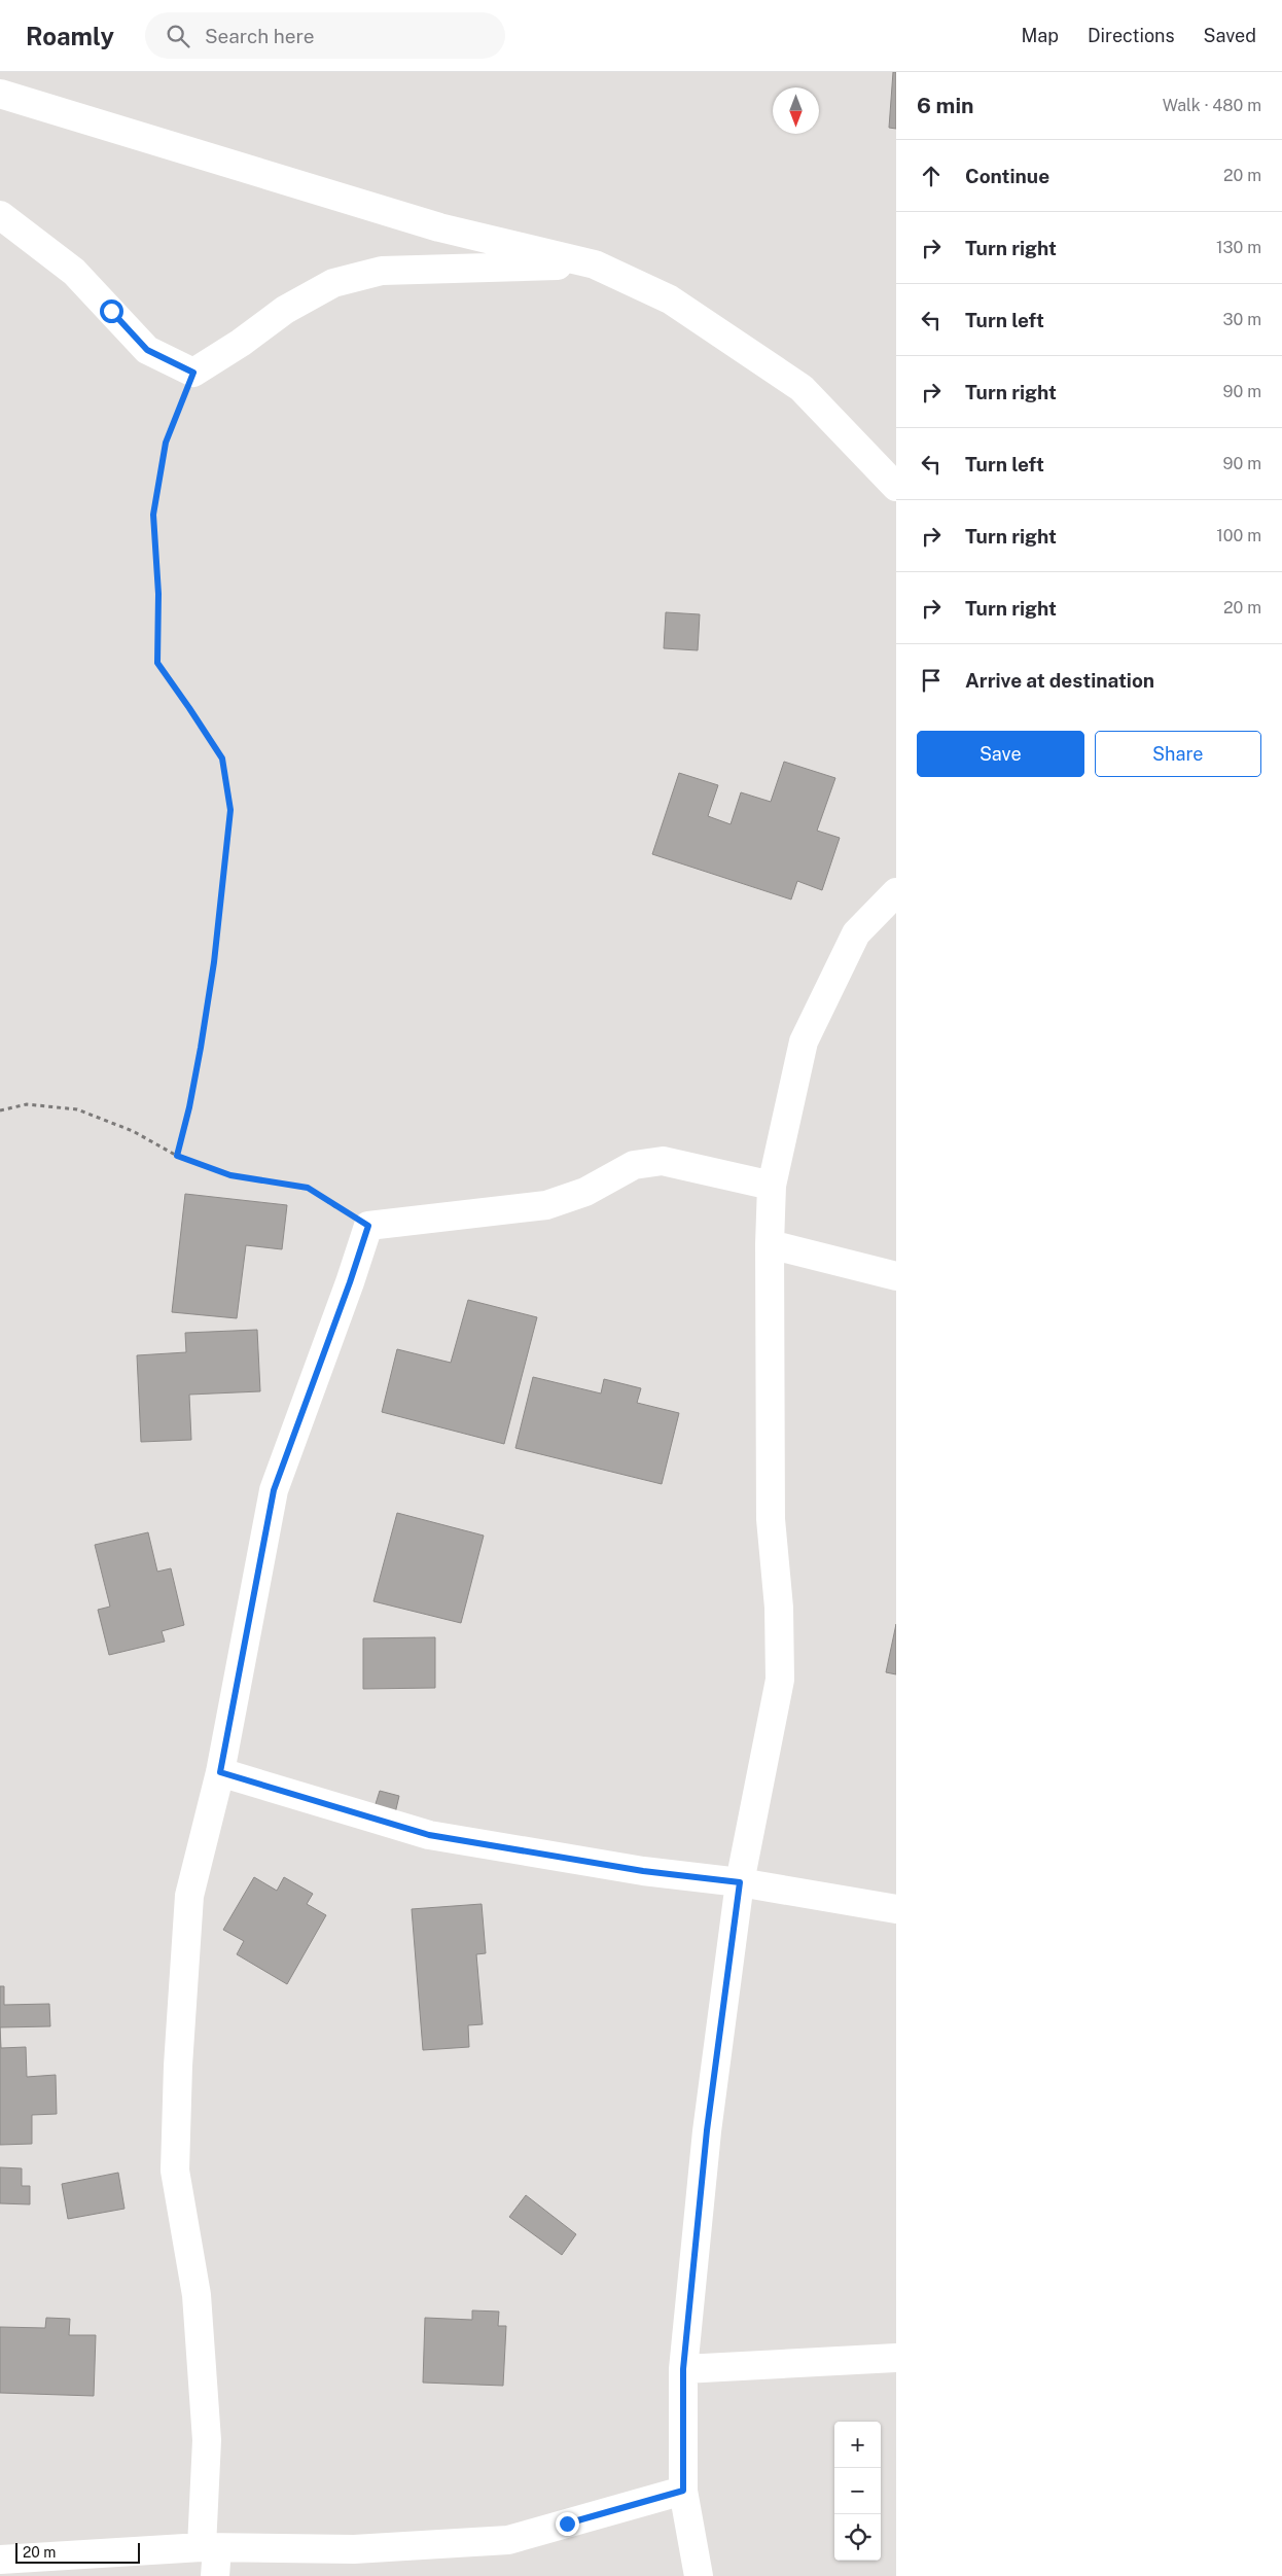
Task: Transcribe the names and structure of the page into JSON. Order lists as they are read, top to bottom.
{
  "scale_bar": "20 m",
  "north": "bottom",
  "page": {
    "header": "Roamly",
    "search": "Search here",
    "nav": ["Map", "Directions", "Saved"],
    "heading": ["6 min", "Walk · 480 m"],
    "list": [
      ["Continue", "20 m"],
      ["Turn right", "130 m"],
      ["Turn left", "30 m"],
      ["Turn right", "90 m"],
      ["Turn left", "90 m"],
      ["Turn right", "100 m"],
      ["Turn right", "20 m"],
      "Arrive at destination"
    ],
    "buttons": ["Save", "Share"],
    "map_buttons": ["+", "−"],
    "scale": "20 m"
  }
}
